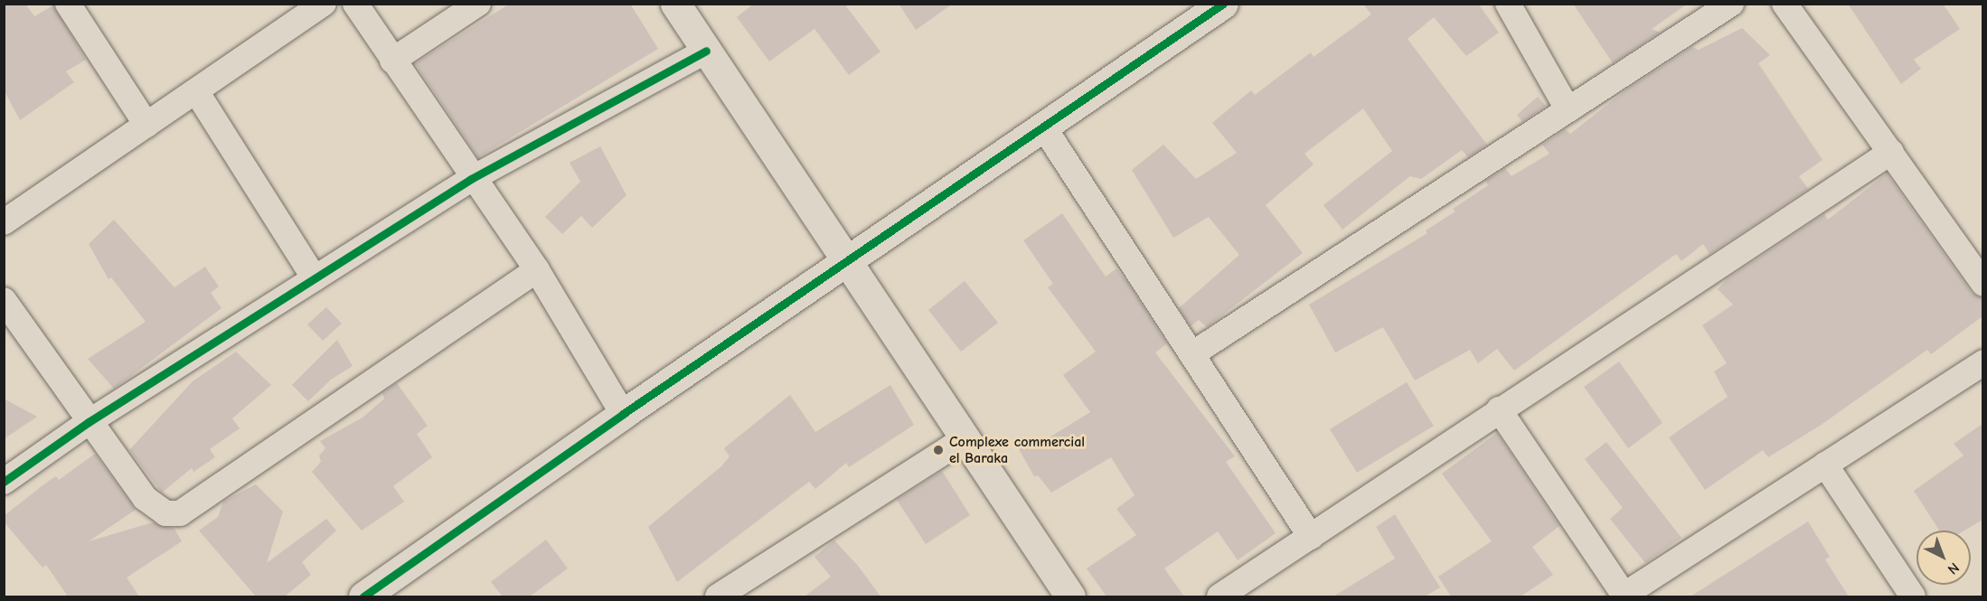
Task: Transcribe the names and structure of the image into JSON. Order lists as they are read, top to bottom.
{
  "places": ["Complexe commercial el Baraka"],
  "north": "bottom right"
}
